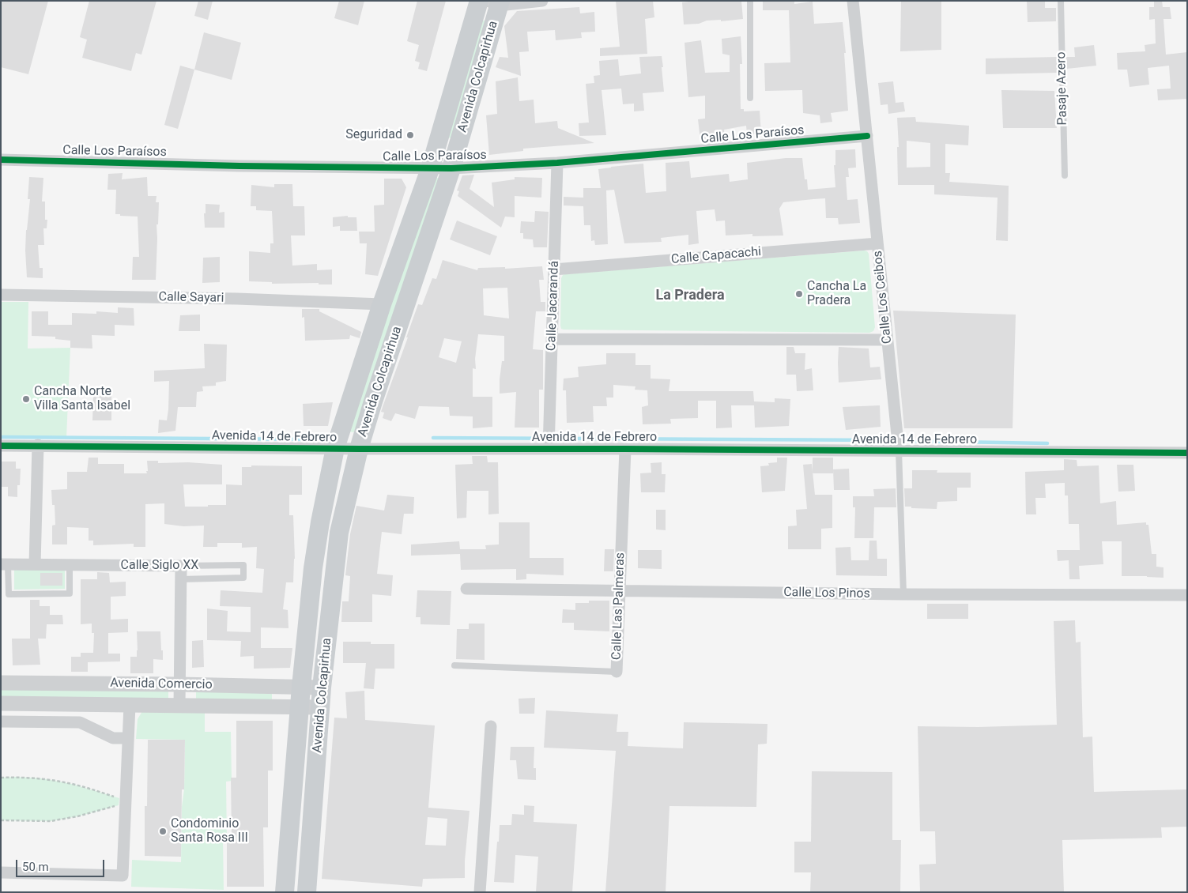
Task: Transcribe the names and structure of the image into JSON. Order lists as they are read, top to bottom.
{
  "streets": {
    "main road": ["Avenida Colcapirhua"],
    "street": [
      "Calle Los Paraísos",
      "Calle Capacachi",
      "Calle Los Ceibos",
      "Calle Sayari",
      "Calle Jacarandá",
      "Avenida 14 de Febrero",
      "Calle Siglo XX",
      "Calle Los Pinos",
      "Calle Las Palmeras",
      "Avenida Comercio"
    ],
    "lane": ["Pasaje Azero"]
  },
  "crossings": [
    ["Avenida Colcapirhua", "Calle Los Paraísos"],
    ["Avenida Colcapirhua", "Calle Sayari"],
    ["Avenida Colcapirhua", "Avenida 14 de Febrero"],
    ["Avenida Colcapirhua", "Avenida Comercio"],
    ["Calle Los Paraísos", "Calle Los Ceibos"],
    ["Calle Los Paraísos", "Calle Jacarandá"],
    ["Calle Capacachi", "Calle Los Ceibos"],
    ["Calle Capacachi", "Calle Jacarandá"],
    ["Calle Los Ceibos", "Avenida 14 de Febrero"],
    ["Calle Los Ceibos", "Calle Los Pinos"],
    ["Calle Jacarandá", "Avenida 14 de Febrero"],
    ["Avenida 14 de Febrero", "Calle Las Palmeras"],
    ["Calle Los Pinos", "Calle Las Palmeras"]
  ],
  "districts": ["La Pradera"],
  "places": [
    "Seguridad",
    "Cancha La Pradera",
    "Cancha Norte Villa Santa Isabel",
    "Condominio Santa Rosa III"
  ],
  "scale_bar": "50 m"
}
